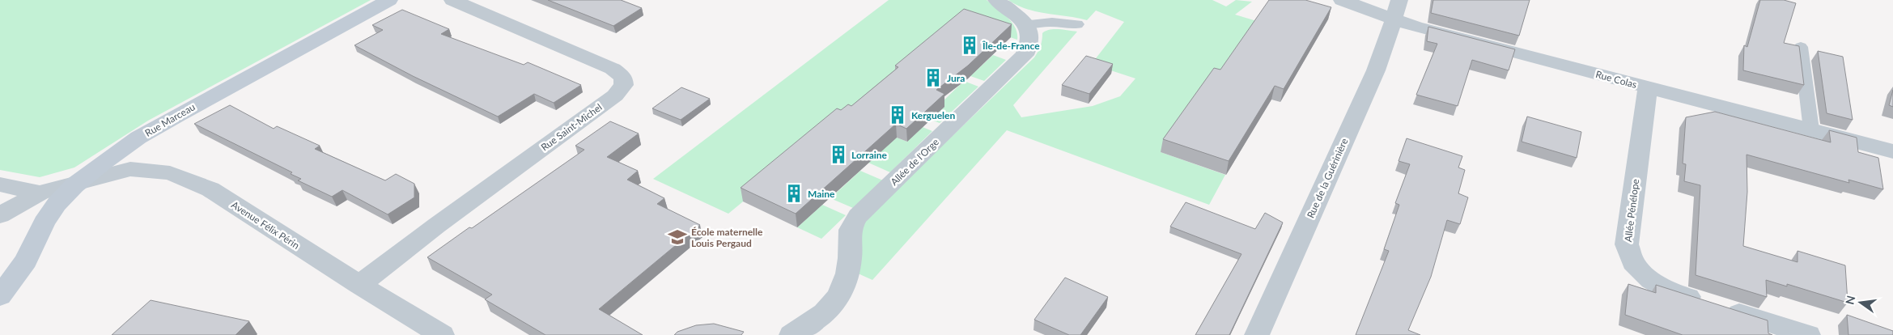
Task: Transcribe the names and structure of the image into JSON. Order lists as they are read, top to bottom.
{
  "streets": {
    "main road": ["Rue Marceau"],
    "street": [
      "Rue Colas",
      "Rue Saint-Michel",
      "Allée de l'Orge",
      "Rue de la Guérinière",
      "Allée Pénélope",
      "Avenue Félix Périn"
    ]
  },
  "crossings": [
    ["Rue Colas", "Rue de la Guérinière"],
    ["Rue Colas", "Allée Pénélope"],
    ["Rue Marceau", "Avenue Félix Périn"],
    ["Rue Saint-Michel", "Avenue Félix Périn"]
  ],
  "places": {
    "building": [
      "Île-de-France",
      "Jura",
      "Kerguelen",
      "Lorraine",
      "Maine"
    ],
    "school or university": ["École maternelle Louis Pergaud"]
  },
  "north": "left"
}
